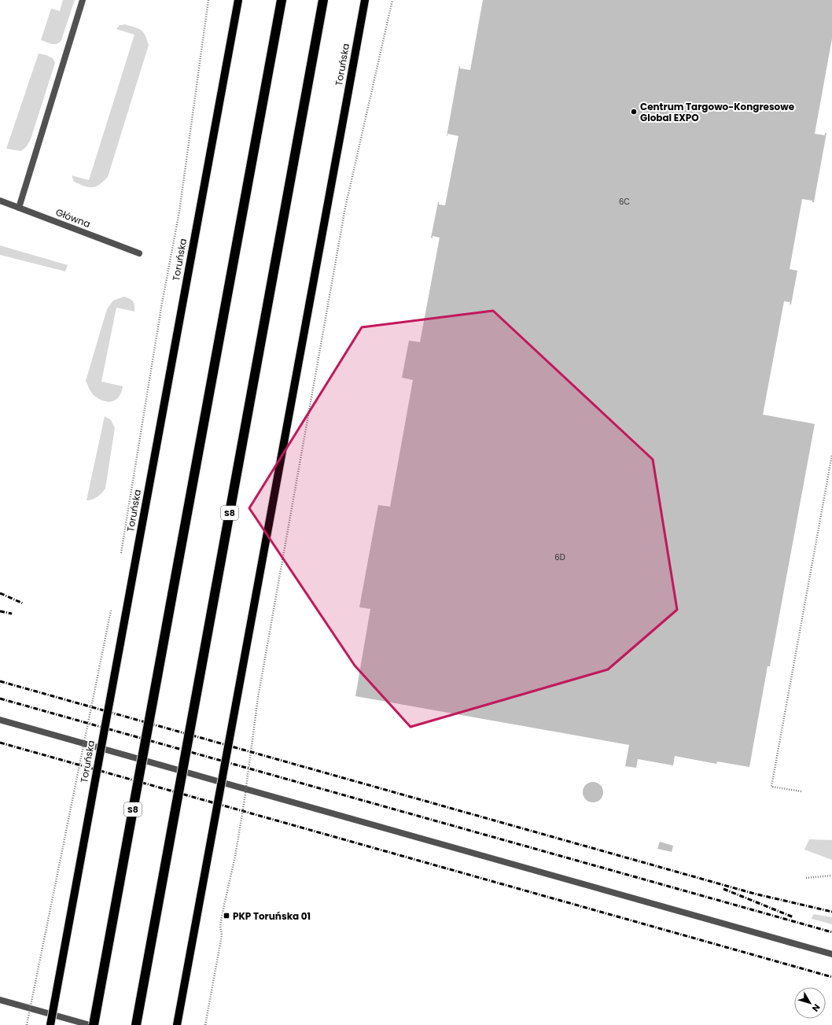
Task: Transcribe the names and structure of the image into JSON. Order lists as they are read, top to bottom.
{
  "streets": {
    "highway": ["S8"],
    "main road": ["Toruńska"],
    "lane": ["Główna"]
  },
  "places": {
    "other": ["Centrum Targowo-Kongresowe Global EXPO"],
    "transit": ["PKP Toruńska 01"]
  },
  "house_numbers": ["6C", "6D"],
  "north": "bottom right"
}
